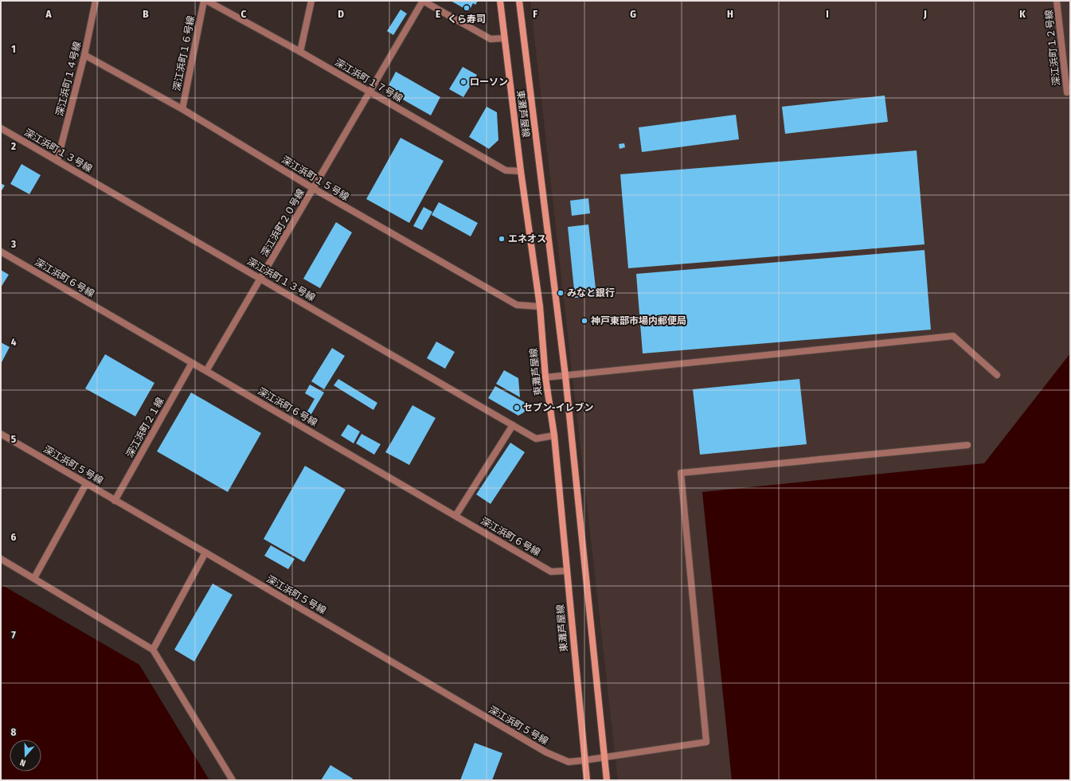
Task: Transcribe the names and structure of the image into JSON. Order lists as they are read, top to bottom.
{
  "streets": {
    "main road": ["東灘芦屋線"],
    "street": [
      "深江浜町１２号線",
      "深江浜町１６号線",
      "深江浜町１４号線",
      "深江浜町１７号線",
      "深江浜町１３号線",
      "深江浜町１５号線",
      "深江浜町２０号線",
      "深江浜町６号線",
      "深江浜町２１線",
      "深江浜町５号線"
    ]
  },
  "crossings": [
    ["深江浜町１６号線", "深江浜町１５号線"],
    ["深江浜町１４号線", "深江浜町１３号線"],
    ["深江浜町１４号線", "深江浜町１５号線"],
    ["深江浜町１７号線", "東灘芦屋線"],
    ["深江浜町１７号線", "深江浜町２０号線"],
    ["東灘芦屋線", "深江浜町１３号線"],
    ["東灘芦屋線", "深江浜町１５号線"],
    ["東灘芦屋線", "深江浜町６号線"],
    ["東灘芦屋線", "深江浜町５号線"],
    ["深江浜町１３号線", "深江浜町２０号線"],
    ["深江浜町１５号線", "深江浜町２０号線"],
    ["深江浜町２０号線", "深江浜町６号線"],
    ["深江浜町６号線", "深江浜町２１線"],
    ["深江浜町２１線", "深江浜町５号線"]
  ],
  "places": [
    "くら寿司",
    "ローソン",
    "エネオス",
    "みなと銀行",
    "神戸東部市場内郵便局",
    "セブン-イレブン"
  ],
  "north": "bottom",
  "grid": {
    "columns": [
      "A",
      "B",
      "C",
      "D",
      "E",
      "F",
      "G",
      "H",
      "I",
      "J",
      "K"
    ],
    "rows": [
      "1",
      "2",
      "3",
      "4",
      "5",
      "6",
      "7",
      "8"
    ]
  }
}
